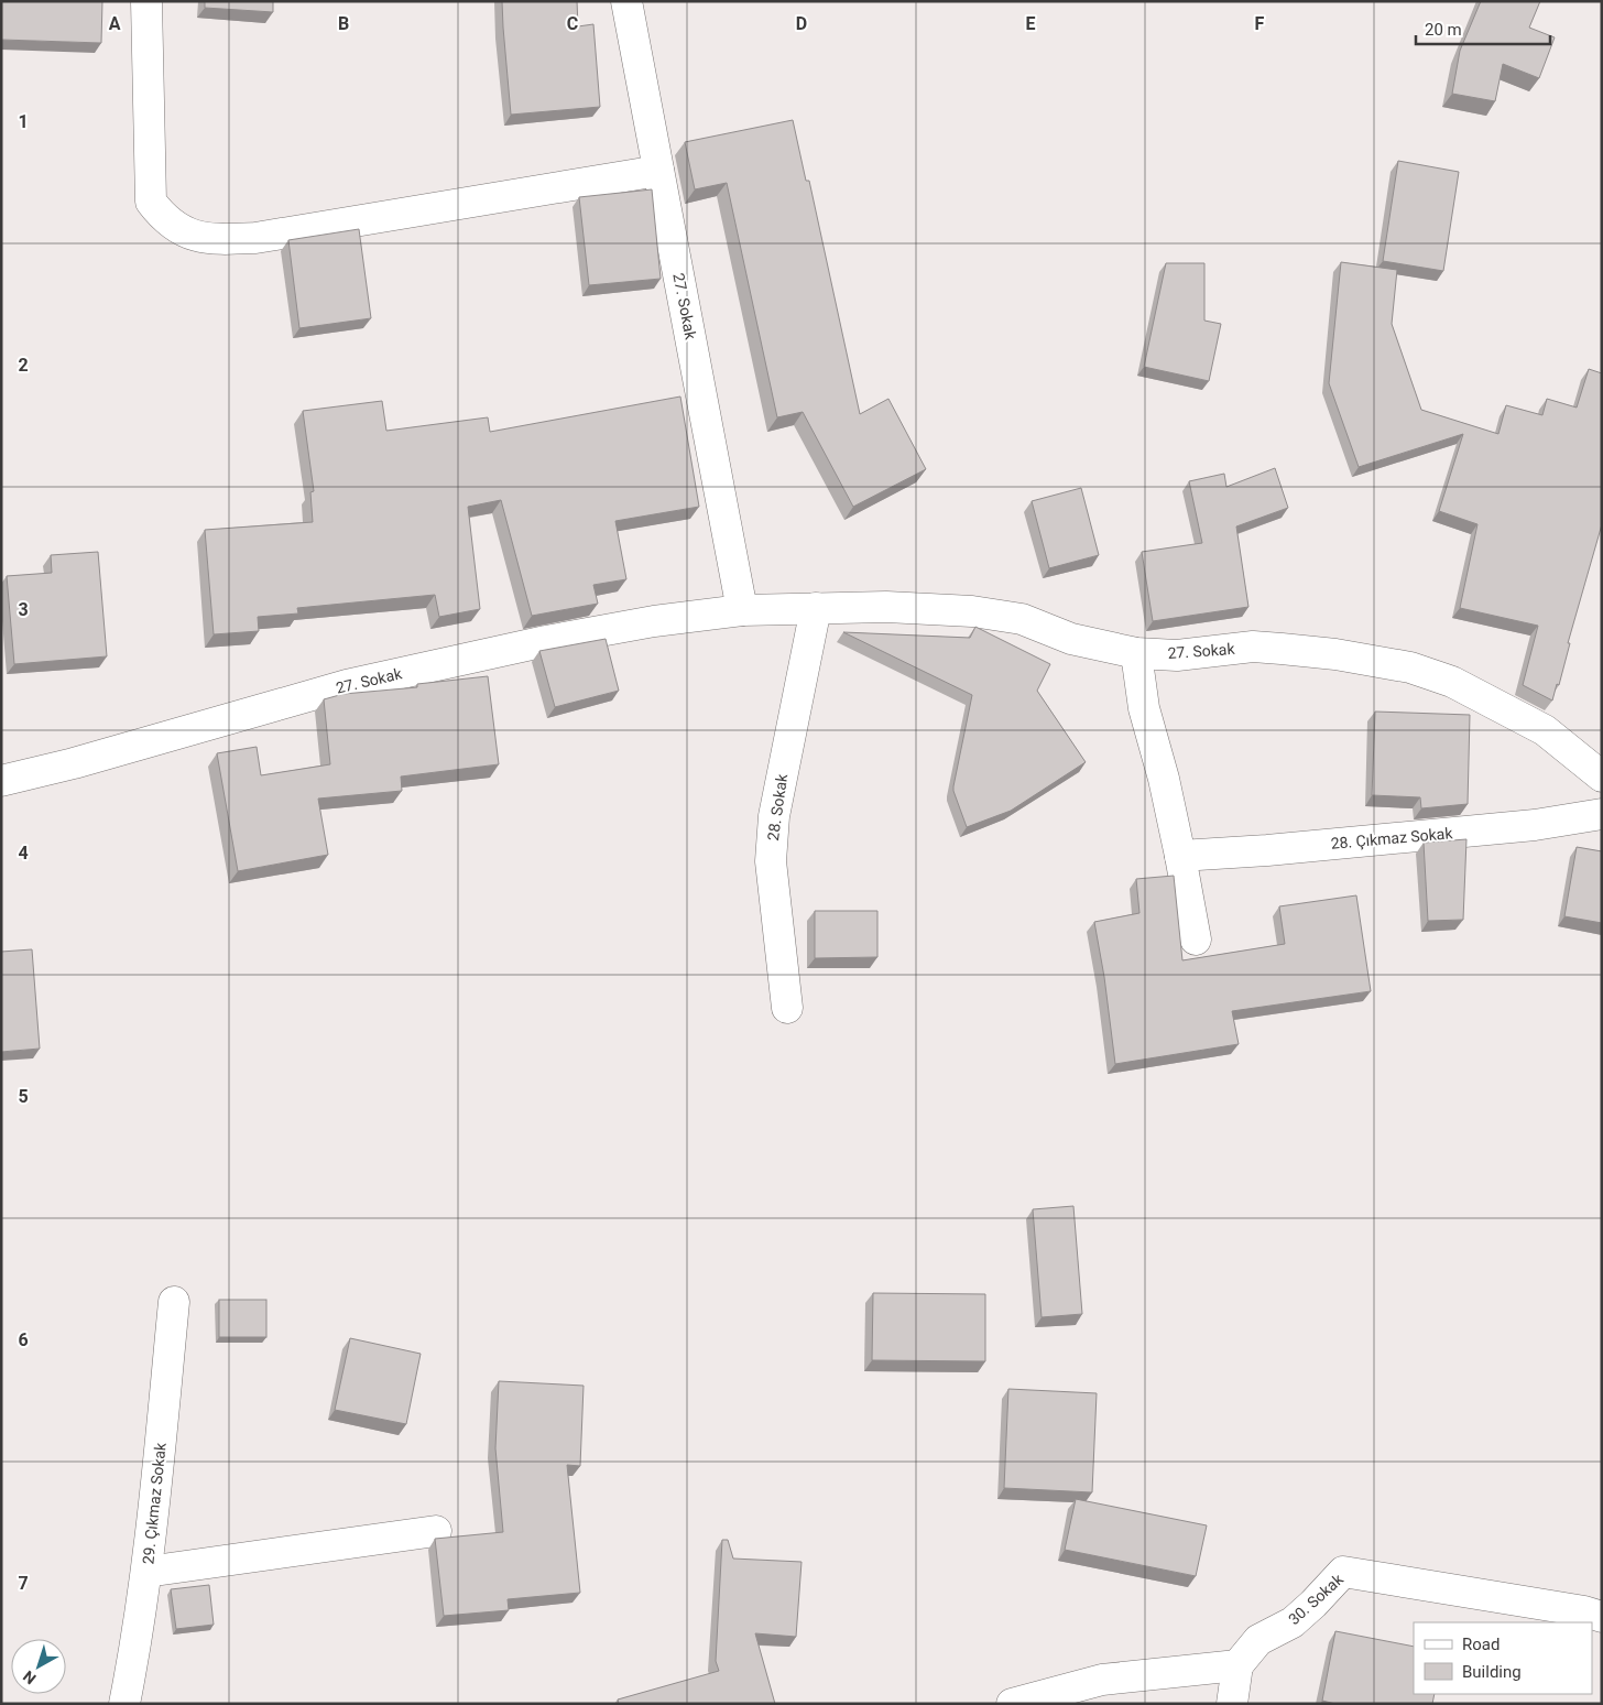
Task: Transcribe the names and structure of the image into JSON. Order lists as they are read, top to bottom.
{
  "streets": {
    "street": [
      "27. Sokak",
      "28. Sokak",
      "28. Çıkmaz Sokak",
      "29. Çıkmaz Sokak",
      "30. Sokak"
    ]
  },
  "crossings": [
    ["27. Sokak", "28. Sokak"]
  ],
  "legend": ["Road", "Building"],
  "scale_bar": "20 m",
  "north": "bottom left",
  "grid": {
    "columns": [
      "A",
      "B",
      "C",
      "D",
      "E",
      "F"
    ],
    "rows": [
      "1",
      "2",
      "3",
      "4",
      "5",
      "6",
      "7"
    ]
  }
}
